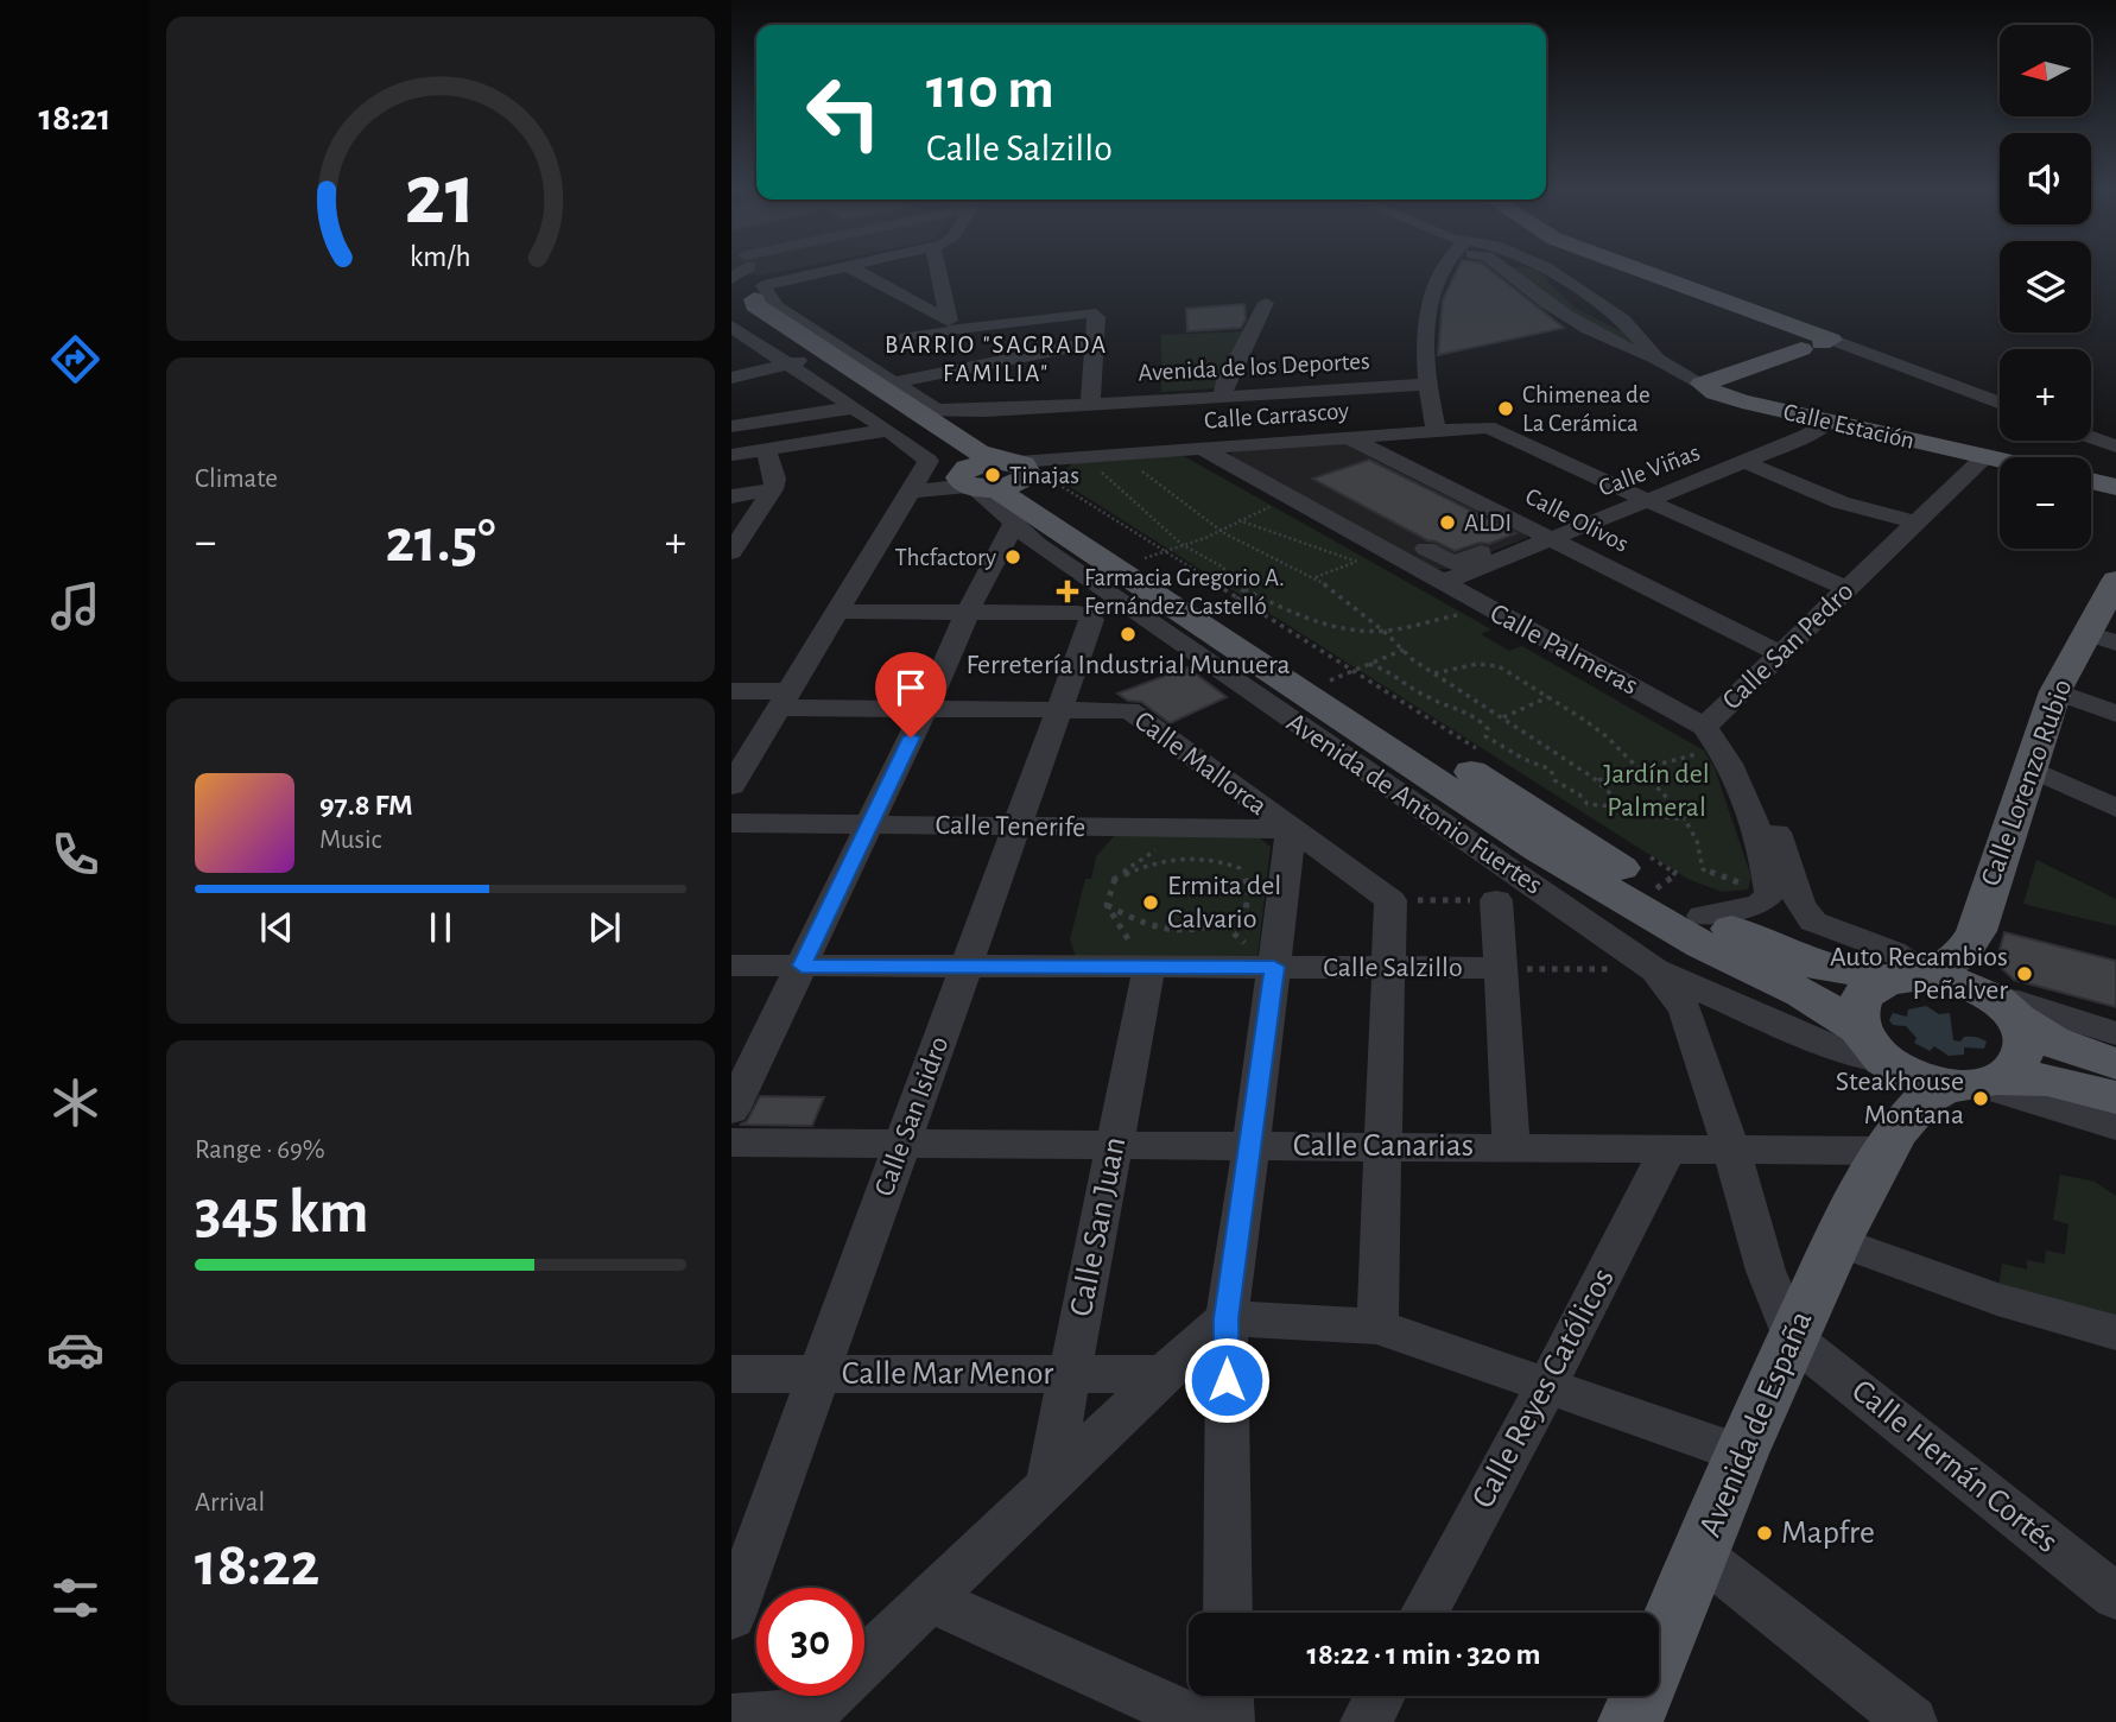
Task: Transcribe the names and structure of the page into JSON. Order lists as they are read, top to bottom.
{
  "streets": {
    "main road": [
      "Calle Estación",
      "Calle Lorenzo Rubio",
      "Avenida de Antonio Fuertes",
      "Avenida de España"
    ],
    "street": [
      "Avenida de los Deportes",
      "Calle Carrascoy",
      "Calle Viñas",
      "Calle Olivos",
      "Calle San Pedro",
      "Calle Palmeras",
      "Calle Mallorca",
      "Calle Tenerife",
      "Calle Salzillo",
      "Calle San Isidro",
      "Calle Canarias",
      "Calle San Juan",
      "Calle Mar Menor",
      "Calle Reyes Católicos",
      "Calle Hernán Cortés"
    ]
  },
  "crossings": [
    ["Avenida de los Deportes", "Calle Carrascoy"],
    ["Avenida de los Deportes", "Calle Olivos"],
    ["Avenida de los Deportes", "Avenida de Antonio Fuertes"],
    ["Calle Carrascoy", "Calle Viñas"],
    ["Calle Carrascoy", "Calle Olivos"],
    ["Calle Carrascoy", "Calle Palmeras"],
    ["Calle Carrascoy", "Avenida de Antonio Fuertes"],
    ["Calle Estación", "Calle Viñas"],
    ["Calle Estación", "Calle San Pedro"],
    ["Calle Viñas", "Calle Olivos"],
    ["Calle Viñas", "Calle Palmeras"],
    ["Calle Olivos", "Calle San Pedro"],
    ["Calle San Pedro", "Calle Palmeras"],
    ["Calle San Pedro", "Calle Lorenzo Rubio"],
    ["Calle San Pedro", "Avenida de Antonio Fuertes"],
    ["Calle Mallorca", "Calle Tenerife"],
    ["Calle Mallorca", "Calle San Isidro"],
    ["Calle Lorenzo Rubio", "Avenida de Antonio Fuertes"],
    ["Avenida de Antonio Fuertes", "Calle Salzillo"],
    ["Calle Tenerife", "Calle San Isidro"],
    ["Calle Salzillo", "Calle San Isidro"],
    ["Calle Salzillo", "Calle San Juan"],
    ["Calle San Isidro", "Calle Canarias"],
    ["Calle San Isidro", "Calle Mar Menor"],
    ["Calle Canarias", "Calle San Juan"],
    ["Calle Canarias", "Calle Reyes Católicos"],
    ["Calle Canarias", "Avenida de España"],
    ["Calle San Juan", "Calle Mar Menor"],
    ["Avenida de España", "Calle Hernán Cortés"]
  ],
  "districts": ["BARRIO \"SAGRADA FAMILIA\""],
  "parks": ["Jardín del Palmeral"],
  "places": {
    "other": [
      "Chimenea de La Cerámica",
      "Tinajas",
      "ALDI",
      "Thcfactory",
      "Ferretería Industrial Munuera",
      "Ermita del Calvario",
      "Auto Recambios Peñalver",
      "Steakhouse Montana",
      "Mapfre"
    ],
    "health": ["Farmacia Gregorio A. Fernández Castelló"]
  },
  "north": "left",
  "page": {
    "tabs": "18:21",
    "map_buttons": ["+", "−"],
    "turn": ["110 m", "Calle Salzillo"],
    "tile": [
      "Climate",
      ["Range · 69%", "345 km"],
      ["Arrival", "18:22"]
    ],
    "heat": ["−", "21.5°", "+"],
    "song": ["97.8 FM", "Music"],
    "limit": "30",
    "trip": "18:22 · 1 min · 320 m",
    "gauge": ["21", "km/h"]
  }
}
